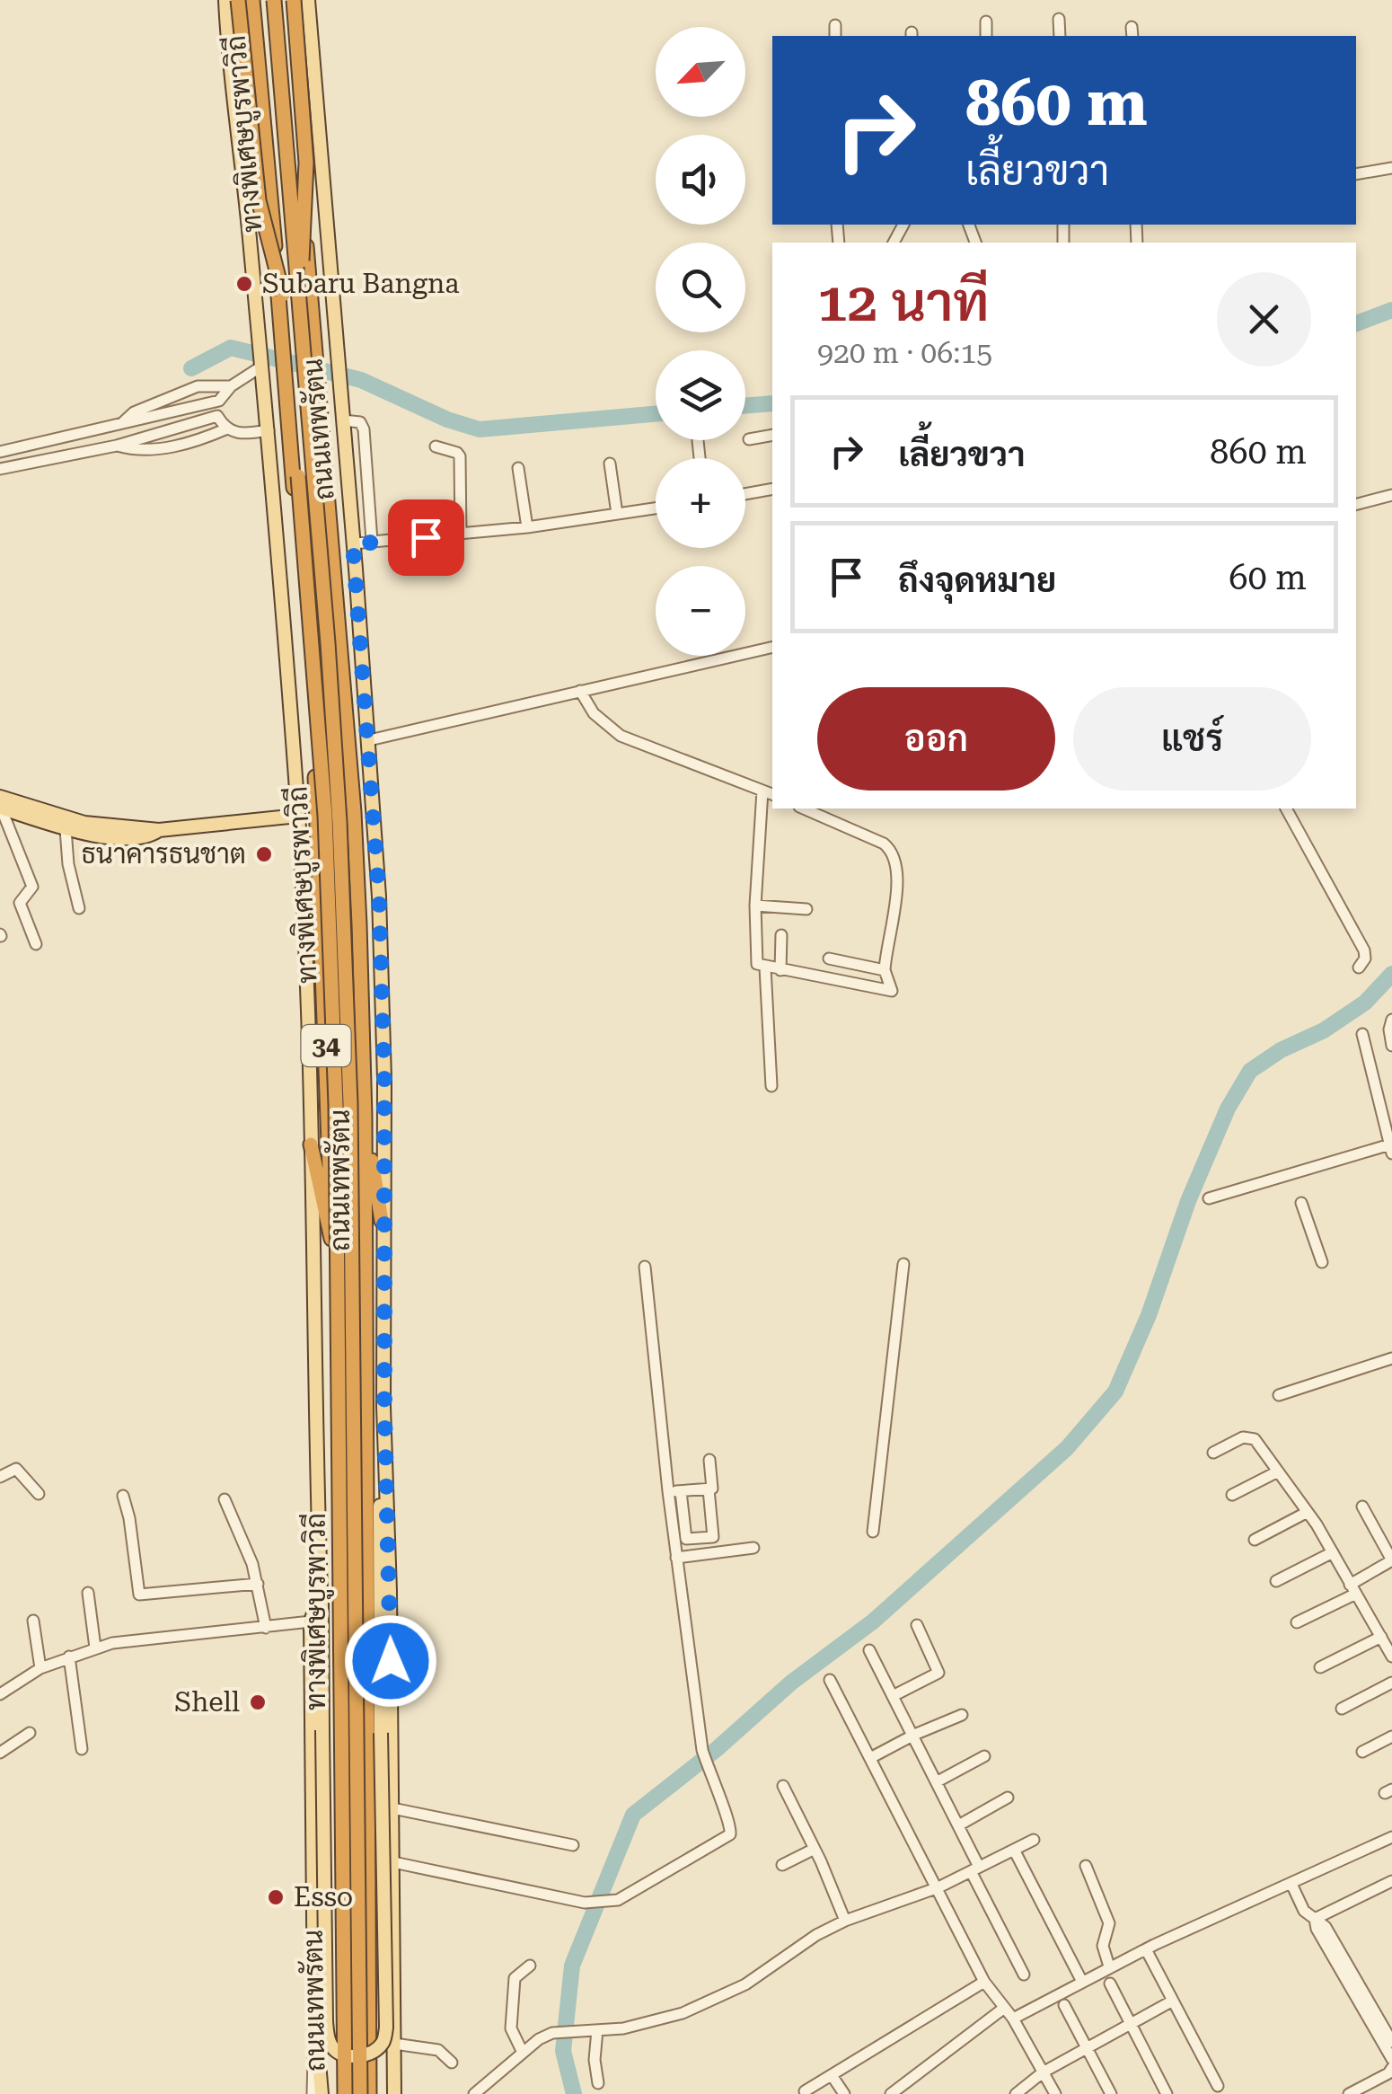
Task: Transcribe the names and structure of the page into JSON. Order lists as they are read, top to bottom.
{
  "streets": {
    "highway": ["ทางพิเศษบูรพาวิถี", "ถนนเทพรัตน", "34"]
  },
  "crossings": [
    ["ทางพิเศษบูรพาวิถี", "ถนนเทพรัตน"]
  ],
  "places": [
    "Subaru Bangna",
    "ธนาคารธนชาต",
    "Shell",
    "Esso"
  ],
  "north": "bottom left",
  "page": {
    "map_buttons": ["+", "−"],
    "turn": ["860 m", "เลี้ยวขวา"],
    "heading": ["12 นาที", "920 m · 06:15"],
    "list": [
      {
        "name": "เลี้ยวขวา",
        "value": "860 m"
      },
      {
        "name": "ถึงจุดหมาย",
        "value": "60 m"
      }
    ],
    "buttons": ["ออก", "แชร์"]
  }
}
